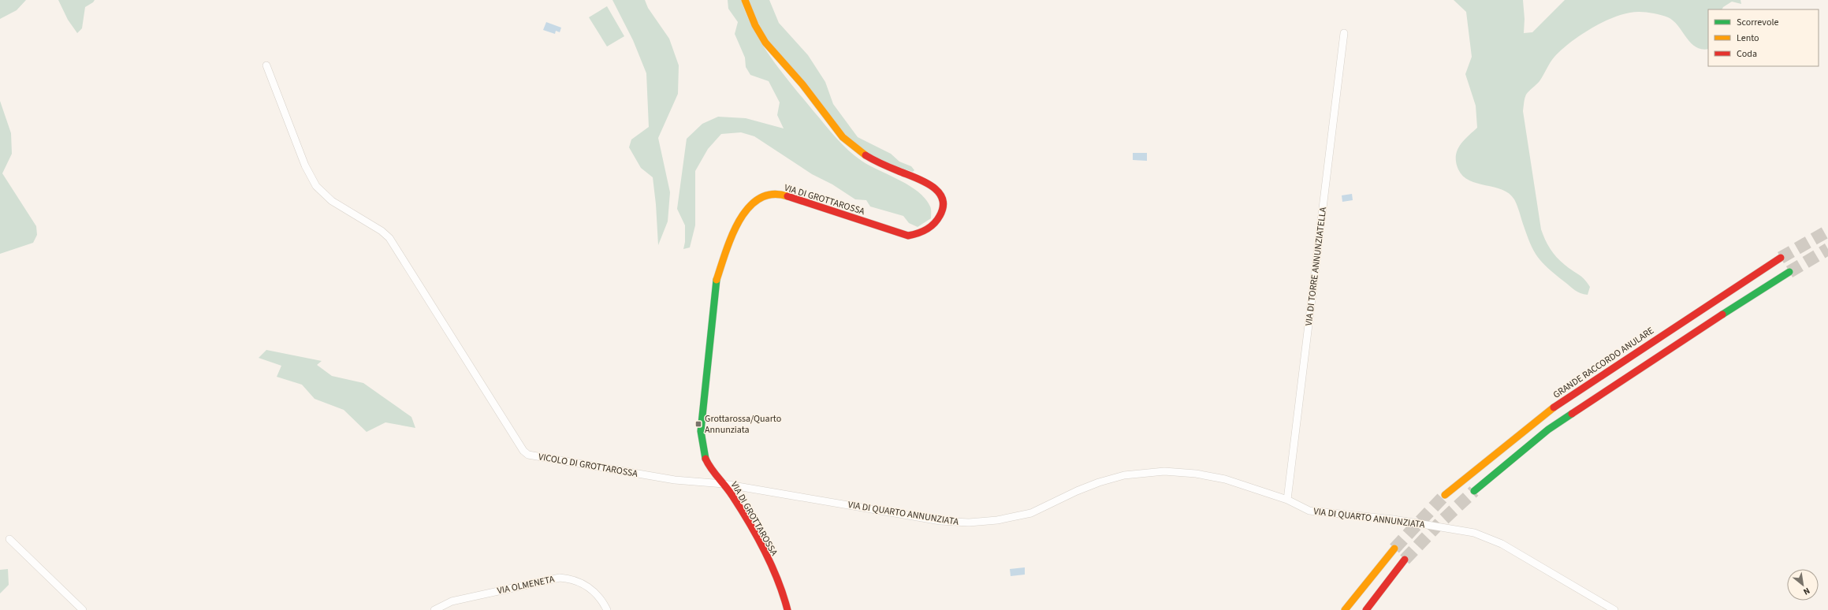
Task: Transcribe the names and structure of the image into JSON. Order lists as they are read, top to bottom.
{
  "streets": {
    "main road": ["VIA DI GROTTAROSSA", "GRANDE RACCORDO ANULARE"],
    "street": [
      "VIA DI TORRE ANNUNZIATELLA",
      "VICOLO DI GROTTAROSSA",
      "VIA DI QUARTO ANNUNZIATA",
      "VIA OLMENETA"
    ]
  },
  "crossings": [
    ["VIA DI GROTTAROSSA", "VICOLO DI GROTTAROSSA"],
    ["VIA DI GROTTAROSSA", "VIA DI QUARTO ANNUNZIATA"],
    ["VIA DI TORRE ANNUNZIATELLA", "VIA DI QUARTO ANNUNZIATA"],
    ["VICOLO DI GROTTAROSSA", "VIA DI QUARTO ANNUNZIATA"]
  ],
  "places": {
    "transit": ["Grottarossa/Quarto Annunziata"]
  },
  "legend": ["Scorrevole", "Lento", "Coda"],
  "north": "bottom right"
}
